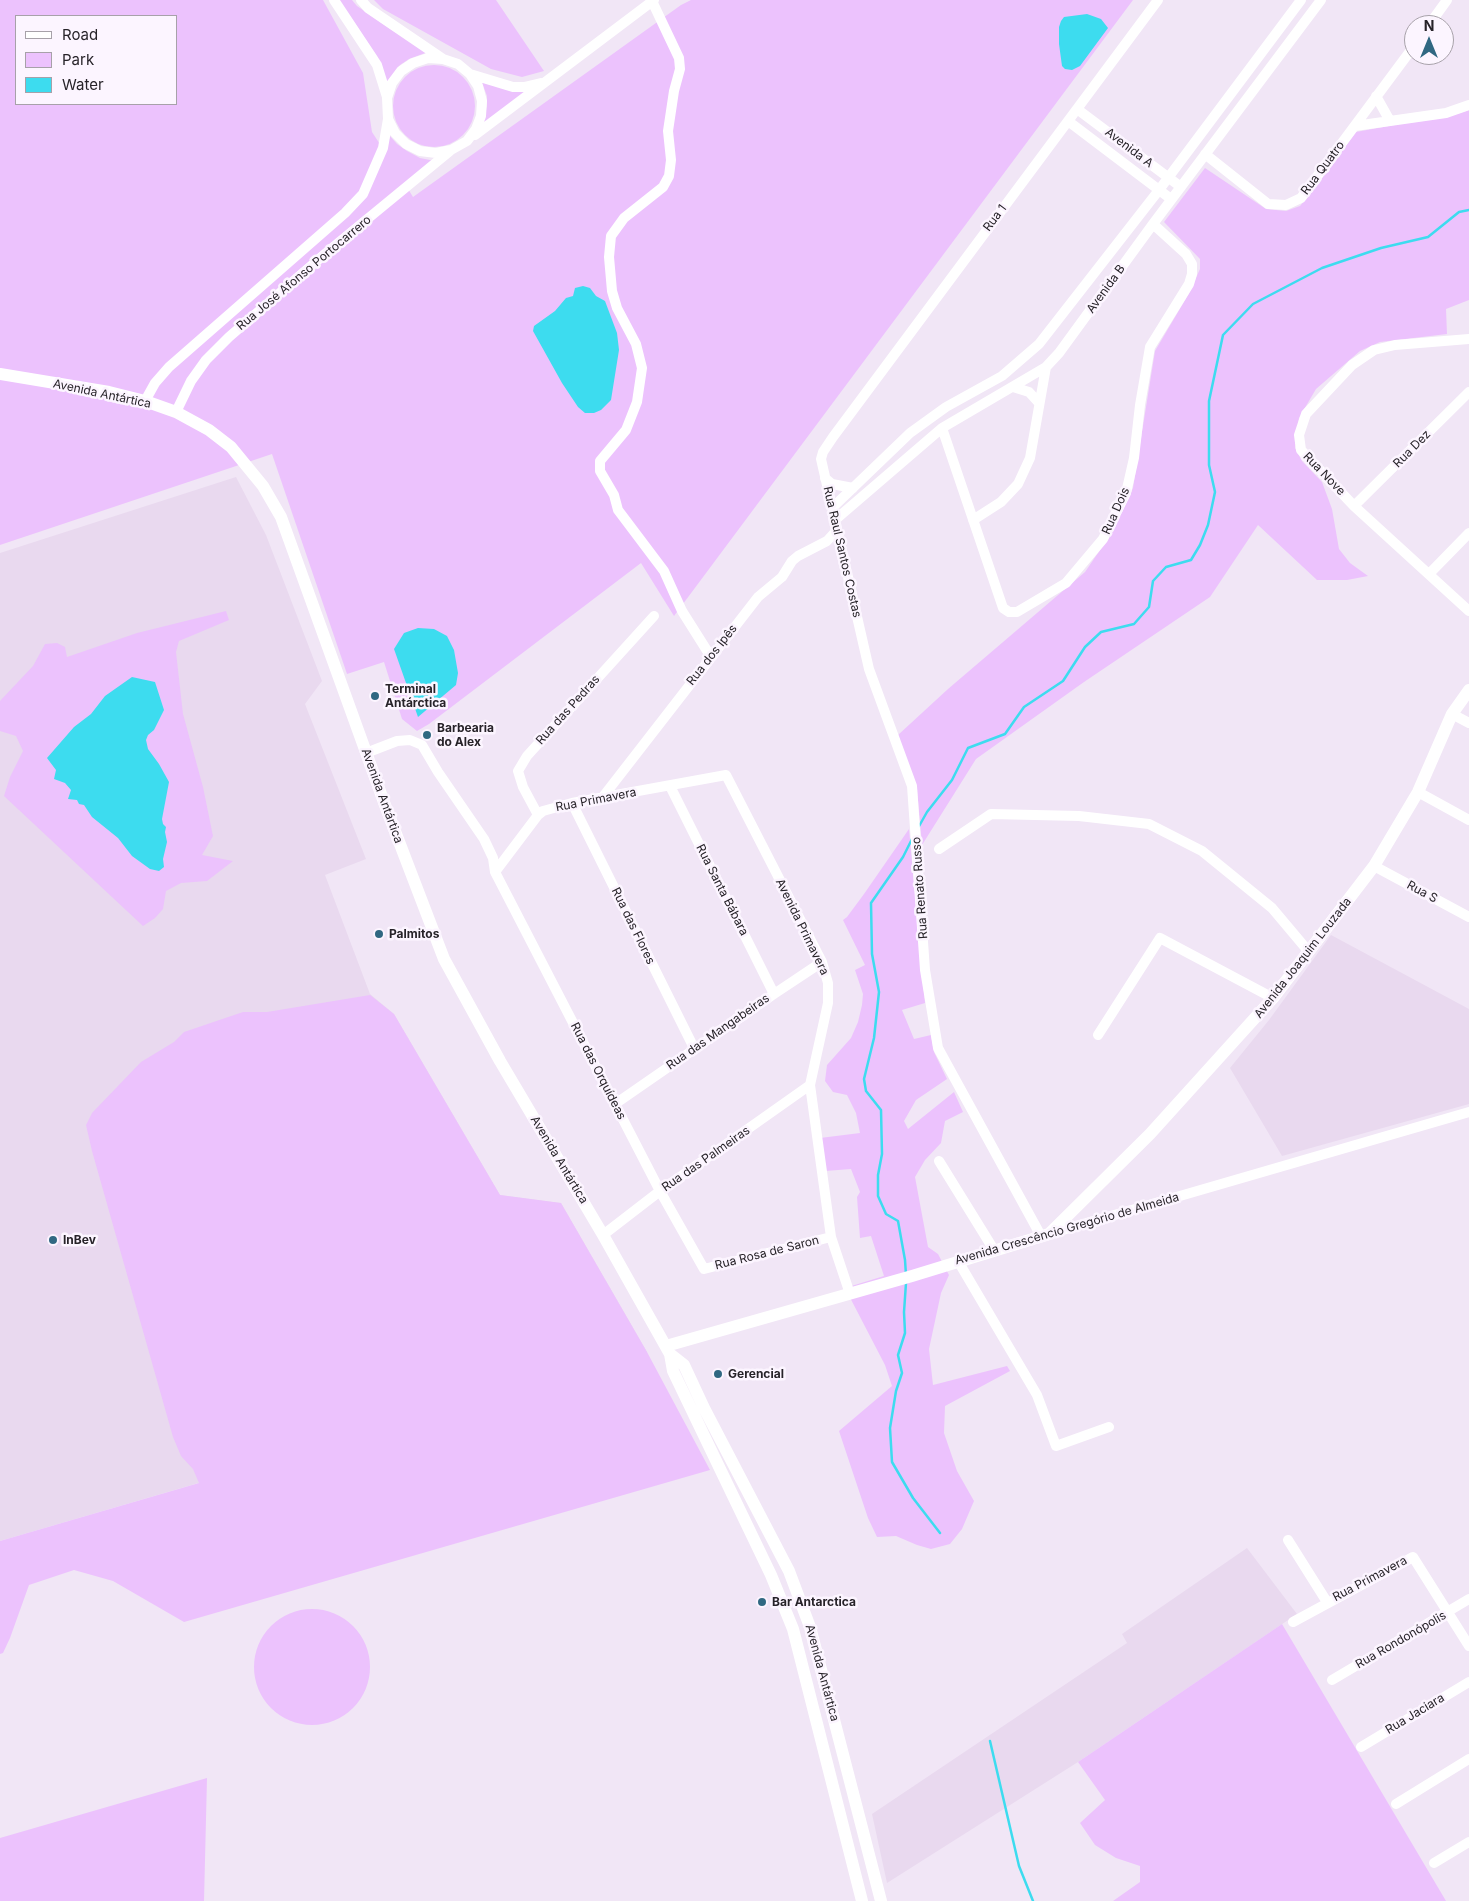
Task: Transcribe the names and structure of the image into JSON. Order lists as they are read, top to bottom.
{
  "streets": {
    "main road": ["Avenida Antártica", "Avenida Joaquim Louzada", "Avenida Crescêncio Gregório de Almeida"],
    "street": [
      "Avenida A",
      "Rua Quatro",
      "Rua 1",
      "Rua José Afonso Portocarrero",
      "Avenida B",
      "Rua Dez",
      "Rua Nove",
      "Rua Dois",
      "Rua Raul Santos Costas",
      "Rua dos Ipês",
      "Rua das Pedras",
      "Rua Primavera",
      "Rua Renato Russo",
      "Rua Santa Bábara",
      "Rua S",
      "Rua das Flores",
      "Avenida Primavera",
      "Rua das Mangabeiras",
      "Rua das Orquídeas",
      "Rua das Palmeiras",
      "Rua Rosa de Saron",
      "Rua Rondonópolis",
      "Rua Jaciara"
    ]
  },
  "crossings": [
    ["Avenida A", "Rua 1"],
    ["Avenida A", "Avenida B"],
    ["Rua Quatro", "Avenida B"],
    ["Rua 1", "Rua Raul Santos Costas"],
    ["Rua José Afonso Portocarrero", "Avenida Antártica"],
    ["Avenida B", "Rua Dois"],
    ["Avenida B", "Rua Raul Santos Costas"],
    ["Avenida B", "Rua dos Ipês"],
    ["Avenida Antártica", "Rua das Orquídeas"],
    ["Avenida Antártica", "Rua das Palmeiras"],
    ["Avenida Antártica", "Avenida Crescêncio Gregório de Almeida"],
    ["Rua Dez", "Rua Nove"],
    ["Rua Raul Santos Costas", "Rua dos Ipês"],
    ["Rua Raul Santos Costas", "Rua Renato Russo"],
    ["Rua dos Ipês", "Rua Primavera"],
    ["Rua das Pedras", "Rua Primavera"],
    ["Rua Primavera", "Rua Santa Bábara"],
    ["Rua Primavera", "Rua das Flores"],
    ["Rua Primavera", "Avenida Primavera"],
    ["Rua Primavera", "Rua das Orquídeas"],
    ["Rua Primavera", "Rua Rondonópolis"],
    ["Rua Renato Russo", "Avenida Joaquim Louzada"],
    ["Rua Renato Russo", "Avenida Crescêncio Gregório de Almeida"],
    ["Rua Santa Bábara", "Rua das Mangabeiras"],
    ["Rua S", "Avenida Joaquim Louzada"],
    ["Rua das Flores", "Rua das Mangabeiras"],
    ["Avenida Primavera", "Rua das Mangabeiras"],
    ["Avenida Primavera", "Rua das Palmeiras"],
    ["Avenida Primavera", "Avenida Crescêncio Gregório de Almeida"],
    ["Avenida Primavera", "Rua Rosa de Saron"],
    ["Avenida Joaquim Louzada", "Avenida Crescêncio Gregório de Almeida"],
    ["Rua das Mangabeiras", "Rua das Orquídeas"],
    ["Rua das Orquídeas", "Rua das Palmeiras"],
    ["Rua das Orquídeas", "Rua Rosa de Saron"]
  ],
  "places": [
    "Terminal Antárctica",
    "Barbearia do Alex",
    "Palmitos",
    "InBev",
    "Gerencial",
    "Bar Antarctica"
  ],
  "legend": ["Road", "Park", "Water"],
  "north": "top"
}
